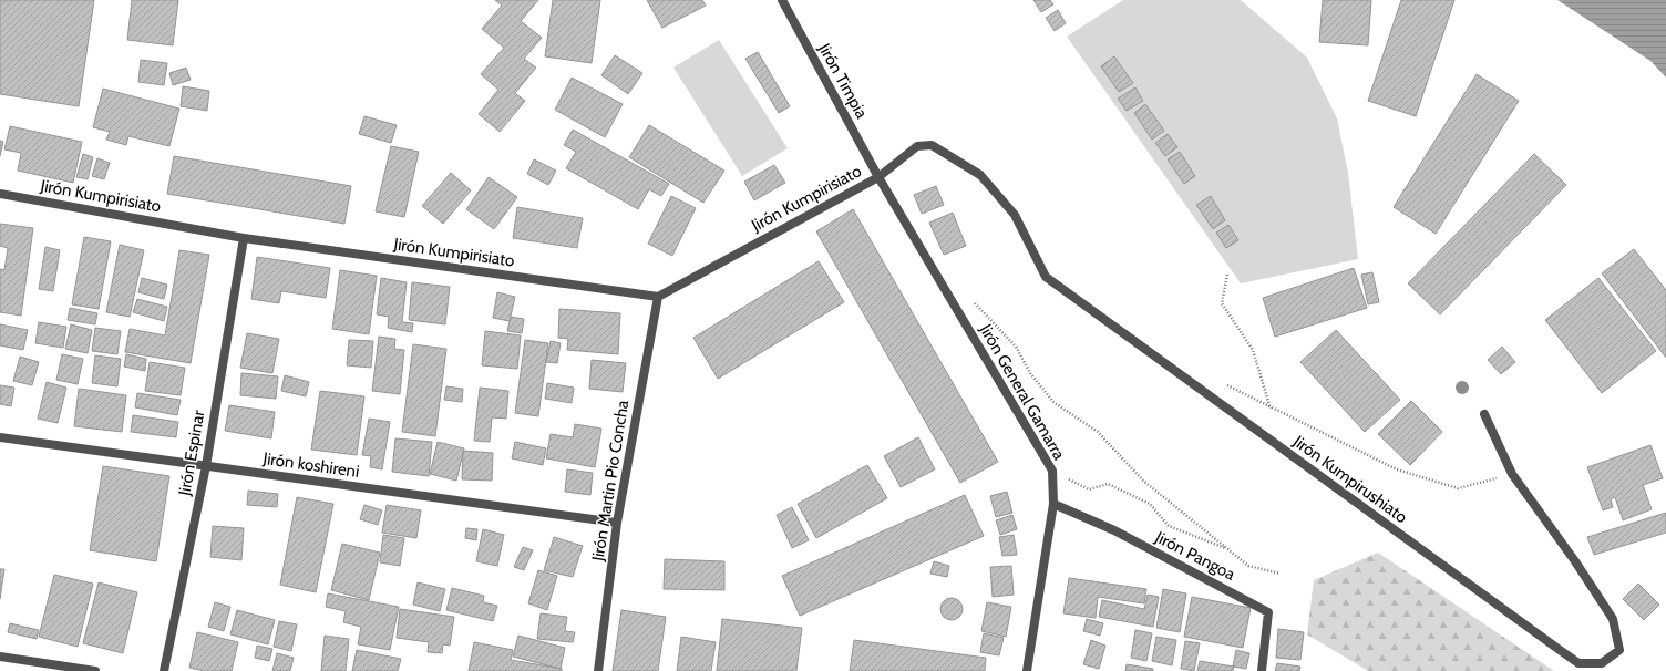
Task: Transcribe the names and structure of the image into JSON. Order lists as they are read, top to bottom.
{
  "streets": {
    "street": [
      "Jirón Timpia",
      "Jirón Kumpirisiato",
      "Jirón General Gamarra",
      "Jirón Espinar",
      "Jirón koshireni",
      "Jirón Kumpirushiato",
      "Jirón Martin Pio Concha",
      "Jirón Pangoa"
    ]
  },
  "crossings": [
    ["Jirón Timpia", "Jirón Kumpirisiato"],
    ["Jirón Timpia", "Jirón General Gamarra"],
    ["Jirón Timpia", "Jirón Kumpirushiato"],
    ["Jirón Kumpirisiato", "Jirón General Gamarra"],
    ["Jirón Kumpirisiato", "Jirón Espinar"],
    ["Jirón Kumpirisiato", "Jirón Kumpirushiato"],
    ["Jirón Kumpirisiato", "Jirón Martin Pio Concha"],
    ["Jirón General Gamarra", "Jirón Kumpirushiato"],
    ["Jirón General Gamarra", "Jirón Pangoa"],
    ["Jirón Espinar", "Jirón koshireni"],
    ["Jirón koshireni", "Jirón Martin Pio Concha"]
  ]
}
